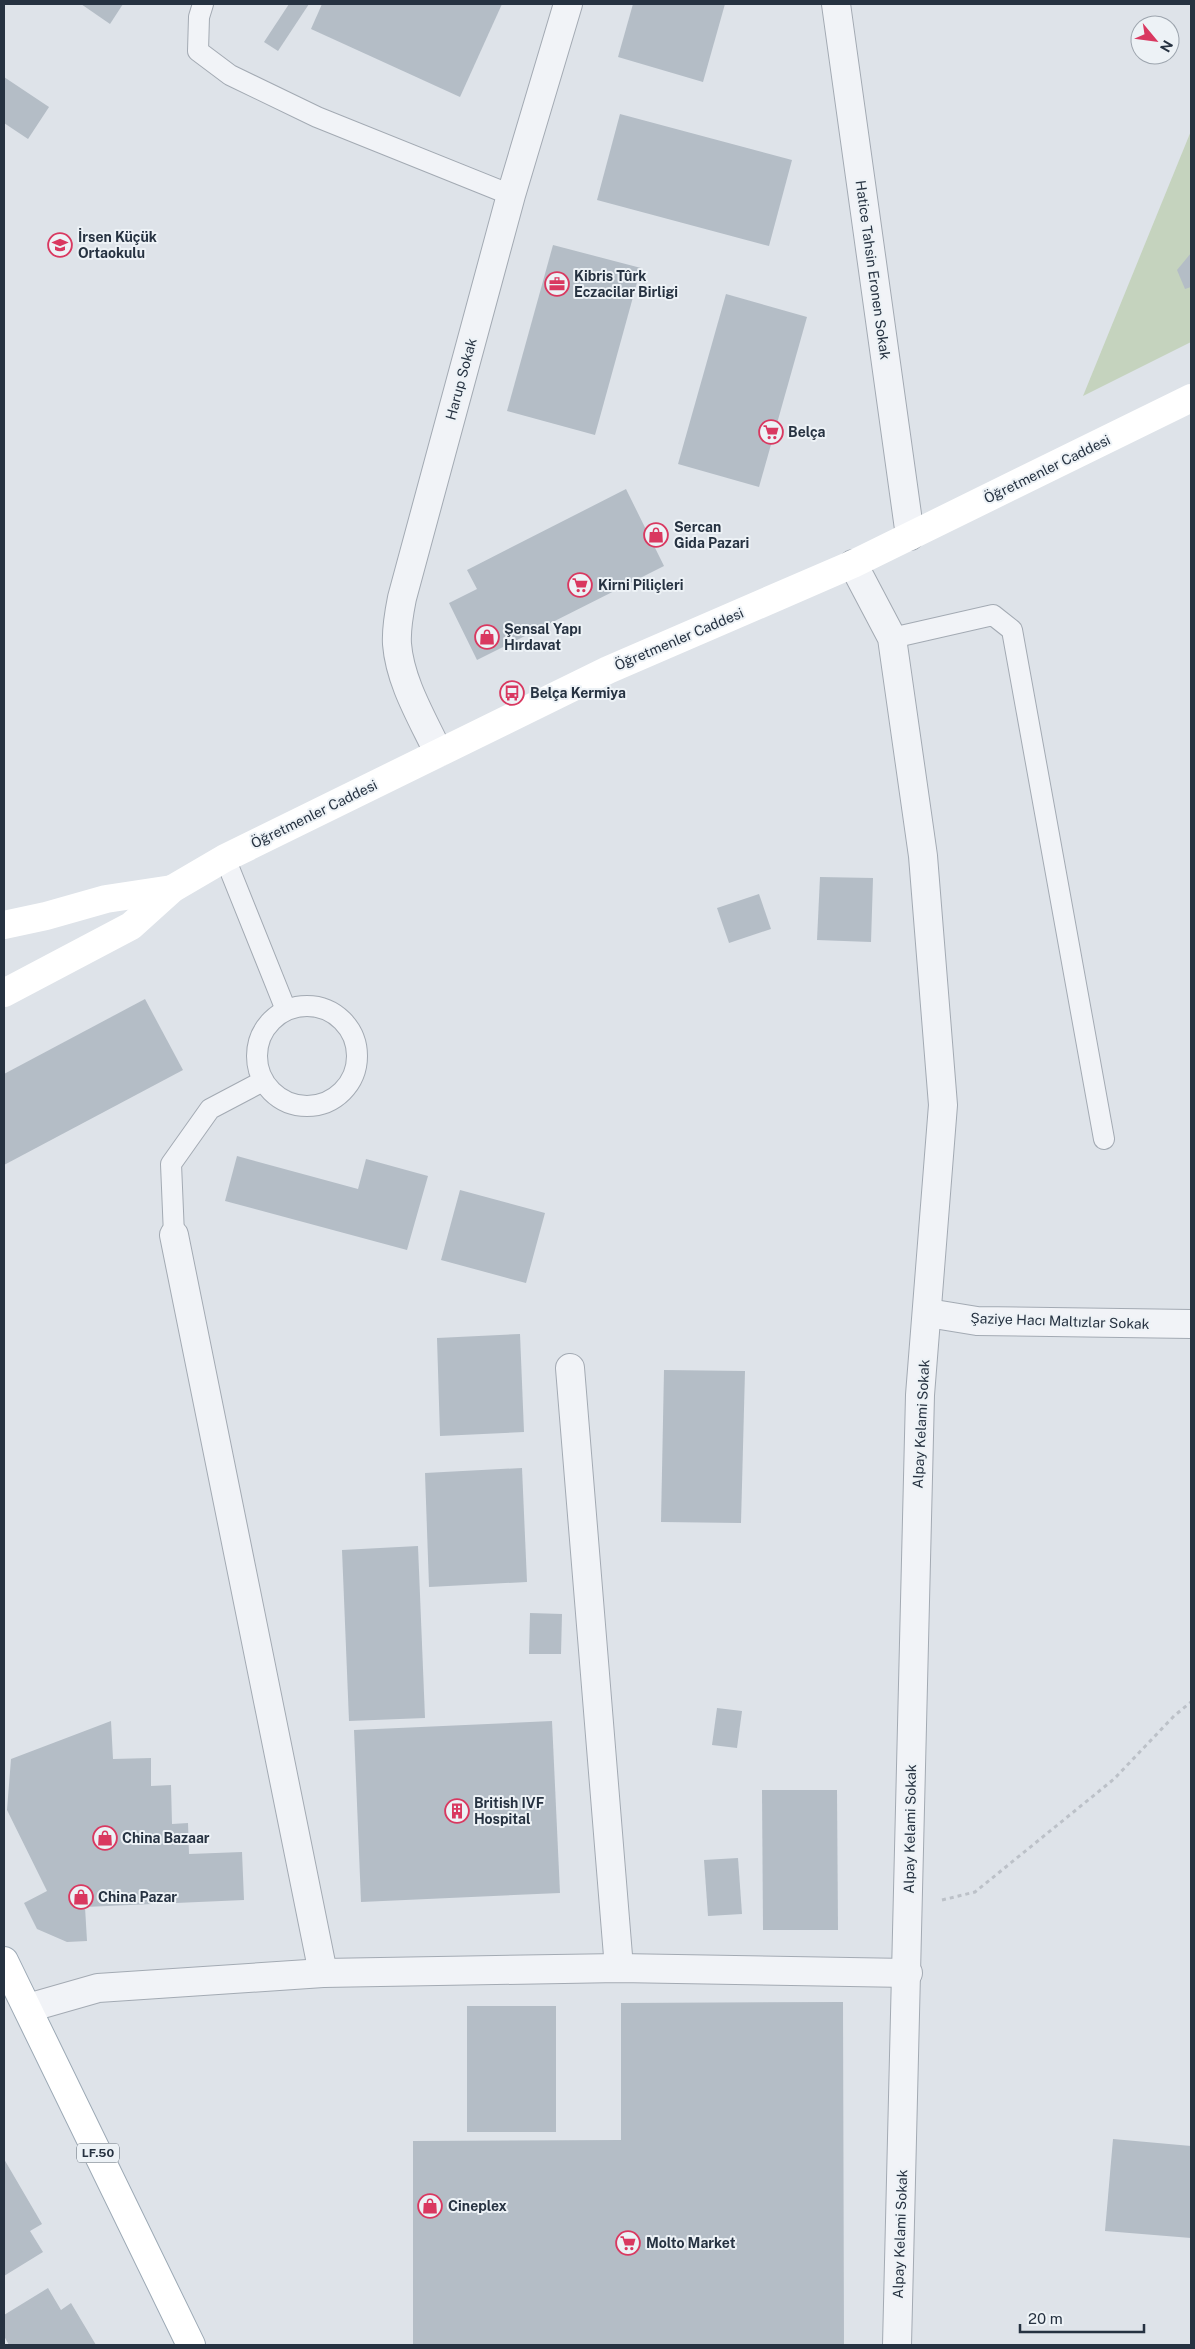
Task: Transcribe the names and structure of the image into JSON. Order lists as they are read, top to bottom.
{
  "streets": {
    "main road": ["Öğretmenler Caddesi", "LF.50"],
    "street": [
      "Hatice Tahsin Eronen Sokak",
      "Harup Sokak",
      "Şaziye Hacı Maltızlar Sokak",
      "Alpay Kelami Sokak"
    ]
  },
  "crossings": [
    ["Hatice Tahsin Eronen Sokak", "Öğretmenler Caddesi"],
    ["Harup Sokak", "Öğretmenler Caddesi"],
    ["Öğretmenler Caddesi", "Alpay Kelami Sokak"],
    ["Şaziye Hacı Maltızlar Sokak", "Alpay Kelami Sokak"]
  ],
  "places": {
    "school or university": ["İrsen Küçük Ortaokulu"],
    "office": ["Kibris Tûrk Eczacilar Birligi"],
    "supermarket": ["Belça", "Kirni Piliçleri", "Molto Market"],
    "shop": [
      "Sercan Gida Pazari",
      "Şensal Yapı Hırdavat",
      "China Bazaar",
      "China Pazar",
      "Cineplex"
    ],
    "bus stop": ["Belça Kermiya"],
    "building": ["British IVF Hospital"]
  },
  "scale_bar": "20 m",
  "north": "bottom right"
}
